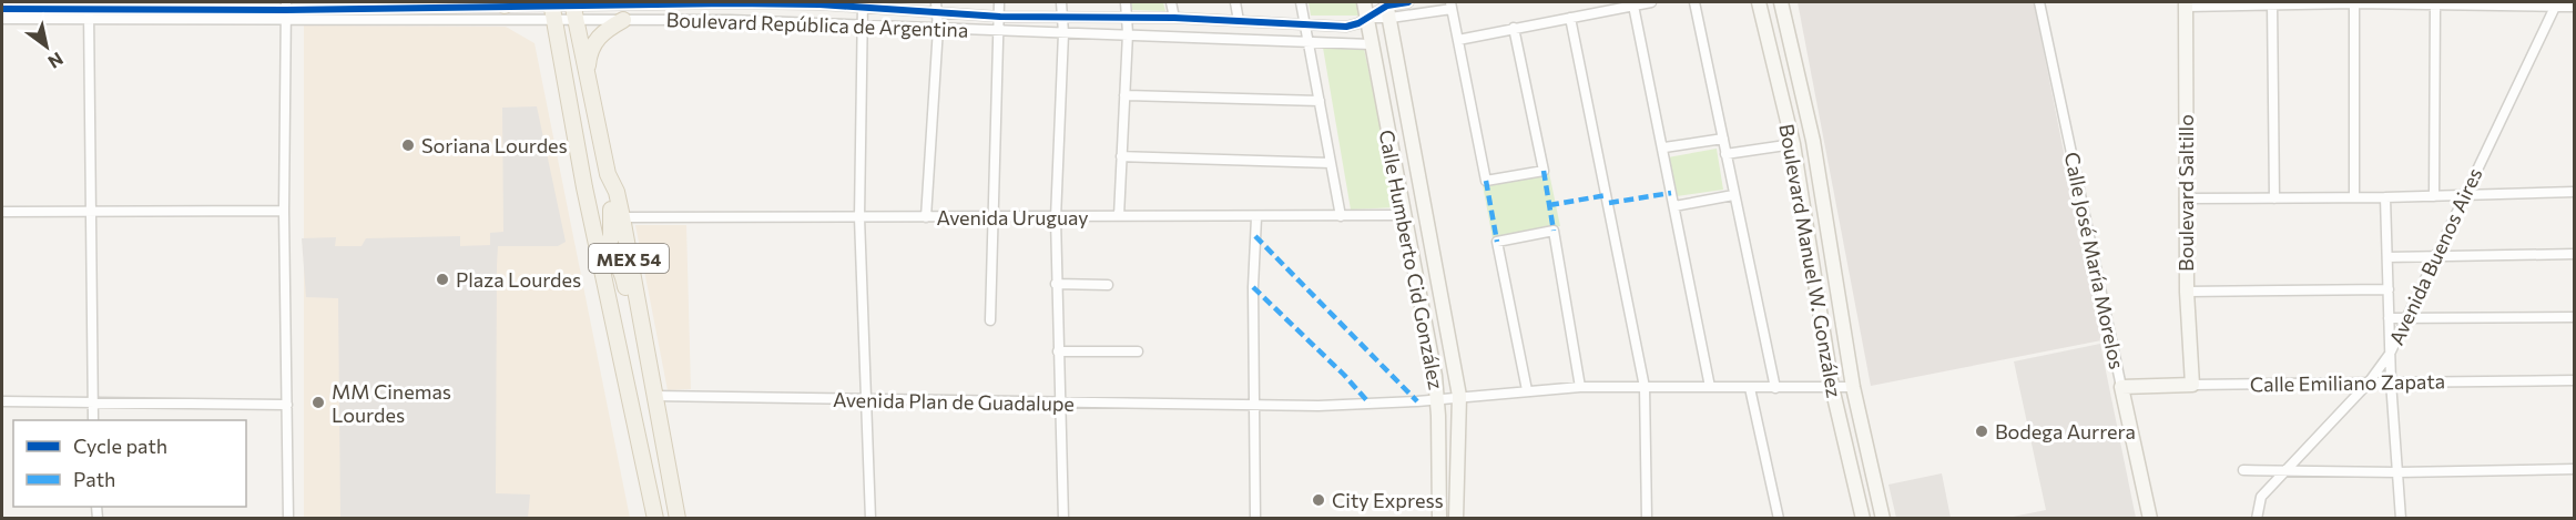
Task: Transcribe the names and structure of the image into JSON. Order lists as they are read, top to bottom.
{
  "streets": {
    "main road": ["MEX 54"],
    "street": [
      "Boulevard República de Argentina",
      "Boulevard Saltillo",
      "Avenida Uruguay",
      "Avenida Buenos Aires",
      "Calle Humberto Cid González",
      "Boulevard Manuel W. González",
      "Calle José María Morelos",
      "Calle Emiliano Zapata",
      "Avenida Plan de Guadalupe"
    ]
  },
  "crossings": [
    ["Boulevard República de Argentina", "MEX 54"],
    ["Boulevard República de Argentina", "Calle Humberto Cid González"],
    ["Boulevard Saltillo", "Calle Emiliano Zapata"],
    ["Avenida Uruguay", "MEX 54"],
    ["Avenida Uruguay", "Calle Humberto Cid González"],
    ["Avenida Buenos Aires", "Calle Emiliano Zapata"],
    ["MEX 54", "Avenida Plan de Guadalupe"],
    ["Calle Humberto Cid González", "Avenida Plan de Guadalupe"],
    ["Boulevard Manuel W. González", "Avenida Plan de Guadalupe"],
    ["Calle José María Morelos", "Calle Emiliano Zapata"]
  ],
  "places": [
    "Soriana Lourdes",
    "Plaza Lourdes",
    "MM Cinemas Lourdes",
    "Bodega Aurrera",
    "City Express"
  ],
  "legend": ["Cycle path", "Path"],
  "north": "bottom right"
}
